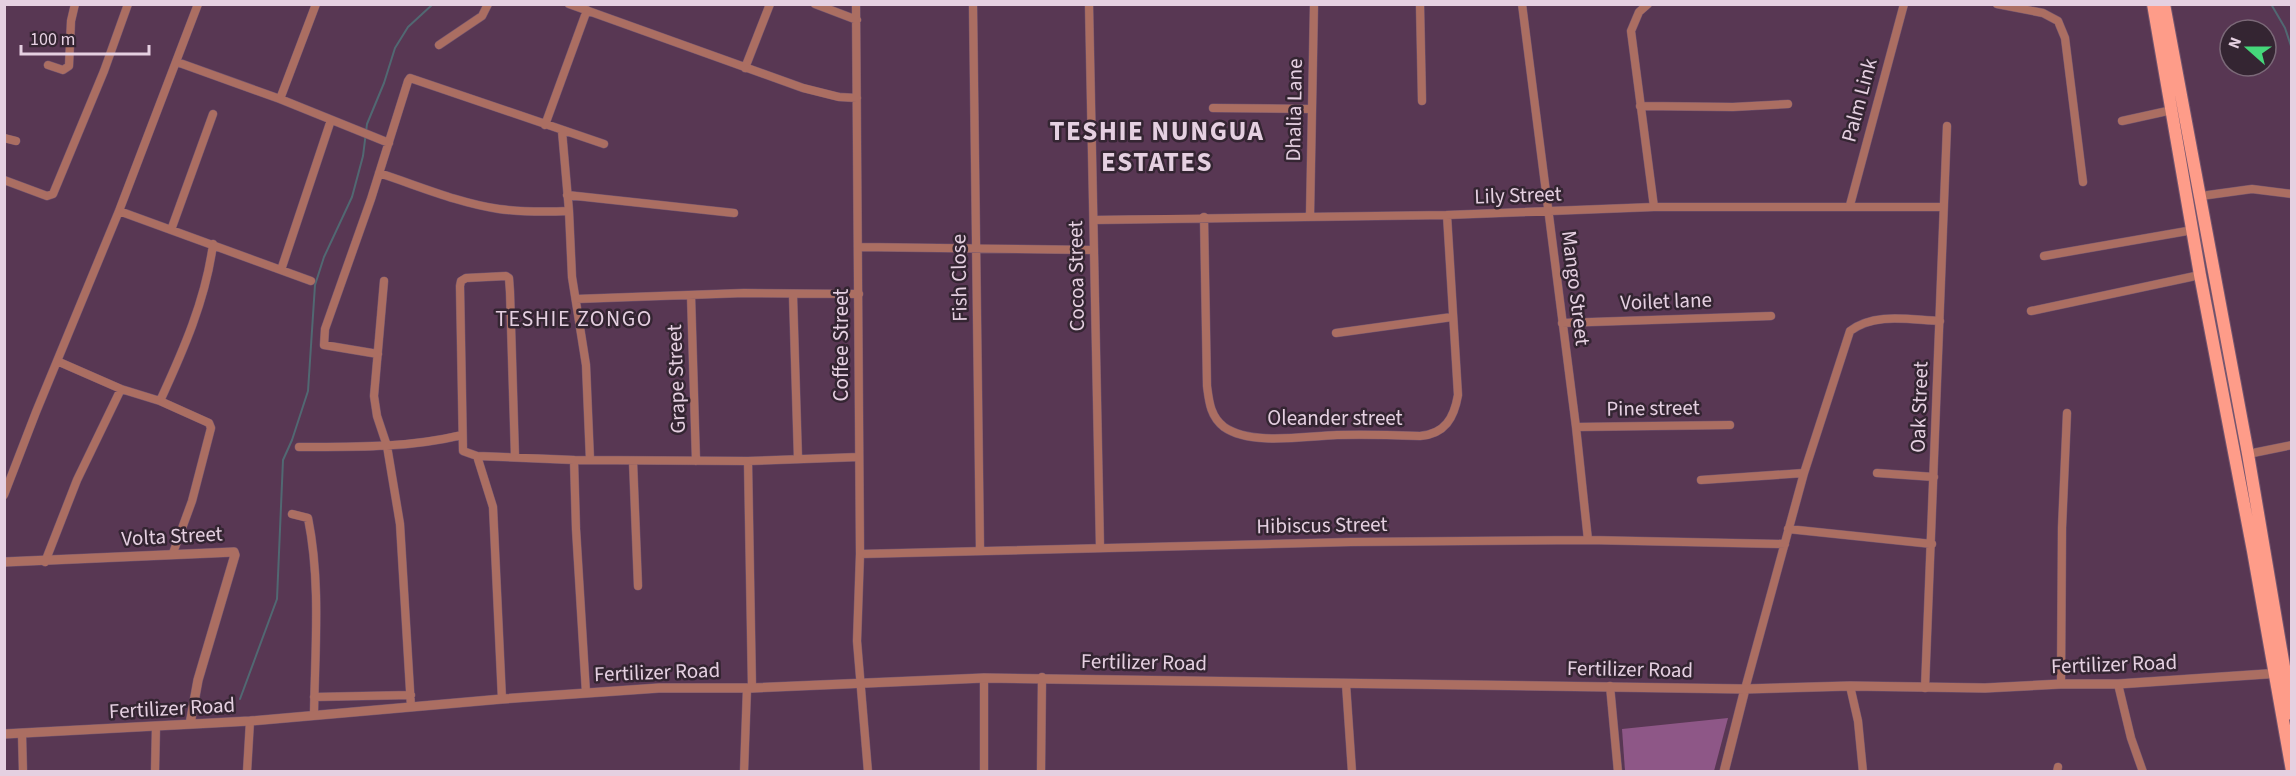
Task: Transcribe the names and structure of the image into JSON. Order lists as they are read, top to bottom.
{
  "streets": {
    "street": [
      "Palm Link",
      "Dhalia Lane",
      "Lily Street",
      "Cocoa Street",
      "Fish Close",
      "Mango Street",
      "Voilet lane",
      "Coffee Street",
      "Grape Street",
      "Oak Street",
      "Pine street",
      "Oleander street",
      "Hibiscus Street",
      "Volta Street",
      "Fertilizer Road"
    ]
  },
  "crossings": [
    ["Palm Link", "Lily Street"],
    ["Dhalia Lane", "Lily Street"],
    ["Lily Street", "Cocoa Street"],
    ["Lily Street", "Mango Street"],
    ["Lily Street", "Oak Street"],
    ["Lily Street", "Oleander street"],
    ["Cocoa Street", "Hibiscus Street"],
    ["Fish Close", "Hibiscus Street"],
    ["Mango Street", "Voilet lane"],
    ["Mango Street", "Pine street"],
    ["Mango Street", "Hibiscus Street"],
    ["Coffee Street", "Hibiscus Street"],
    ["Coffee Street", "Fertilizer Road"],
    ["Oak Street", "Fertilizer Road"],
    ["Volta Street", "Fertilizer Road"]
  ],
  "districts": ["TESHIE NUNGUA ESTATES", "TESHIE ZONGO"],
  "scale_bar": "100 m",
  "north": "left"
}
